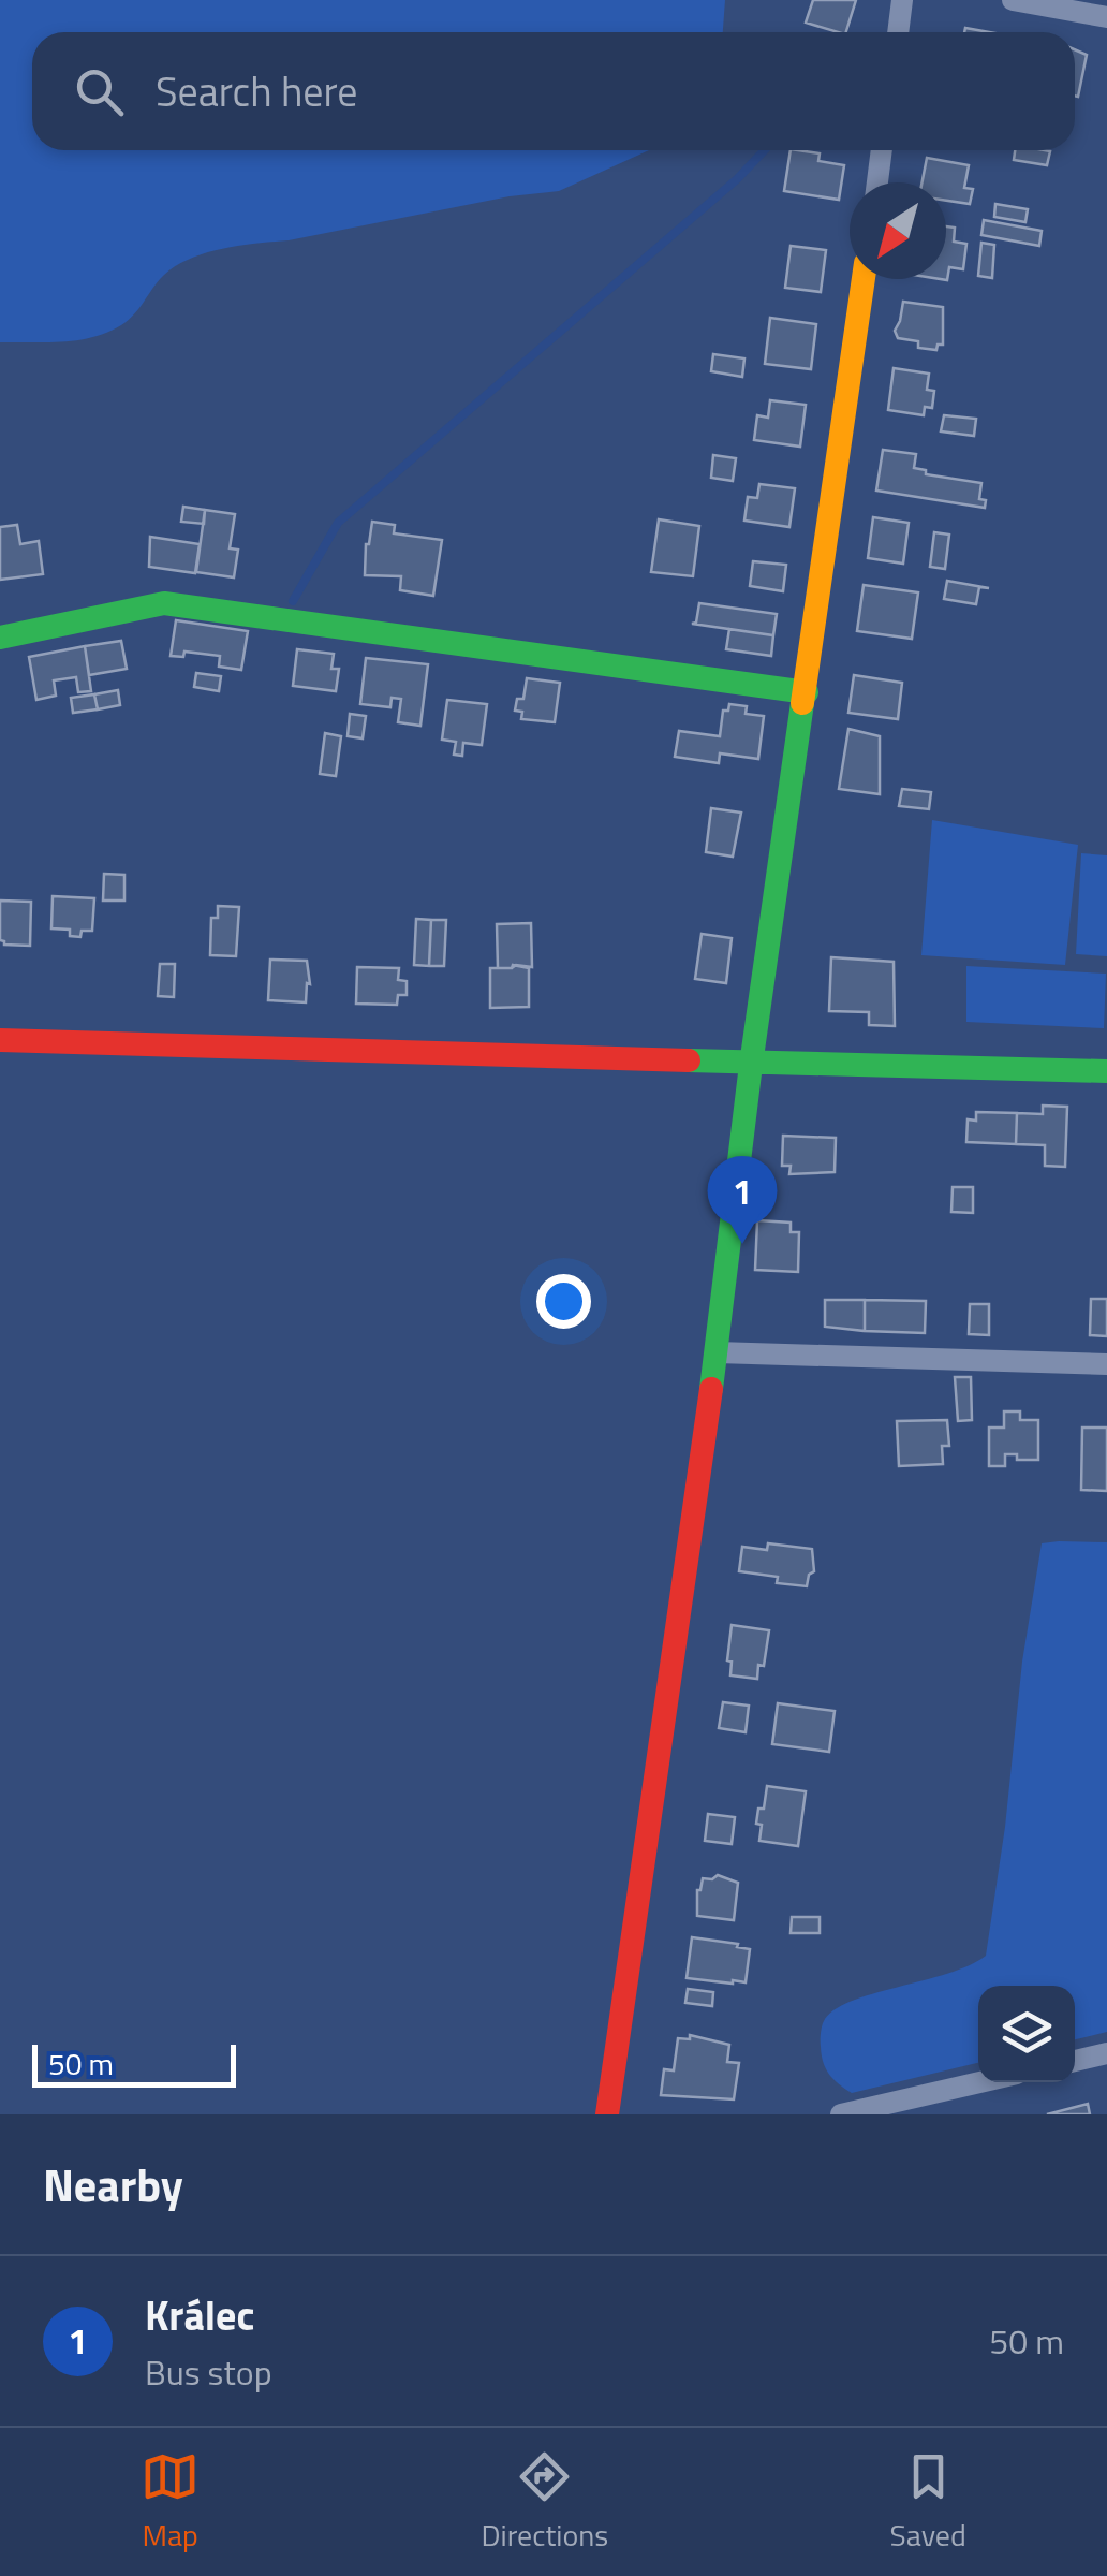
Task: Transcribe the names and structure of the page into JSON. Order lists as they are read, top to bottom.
{
  "scale_bar": "50 m",
  "north": "bottom left",
  "page": {
    "search": "Search here",
    "pins": "1",
    "scale": "50 m",
    "heading": "Nearby",
    "list": [
      {
        "mark": "1",
        "name": "Králec",
        "note": "Bus stop",
        "value": "50 m"
      }
    ],
    "nav": ["Map", "Directions", "Saved"]
  }
}
